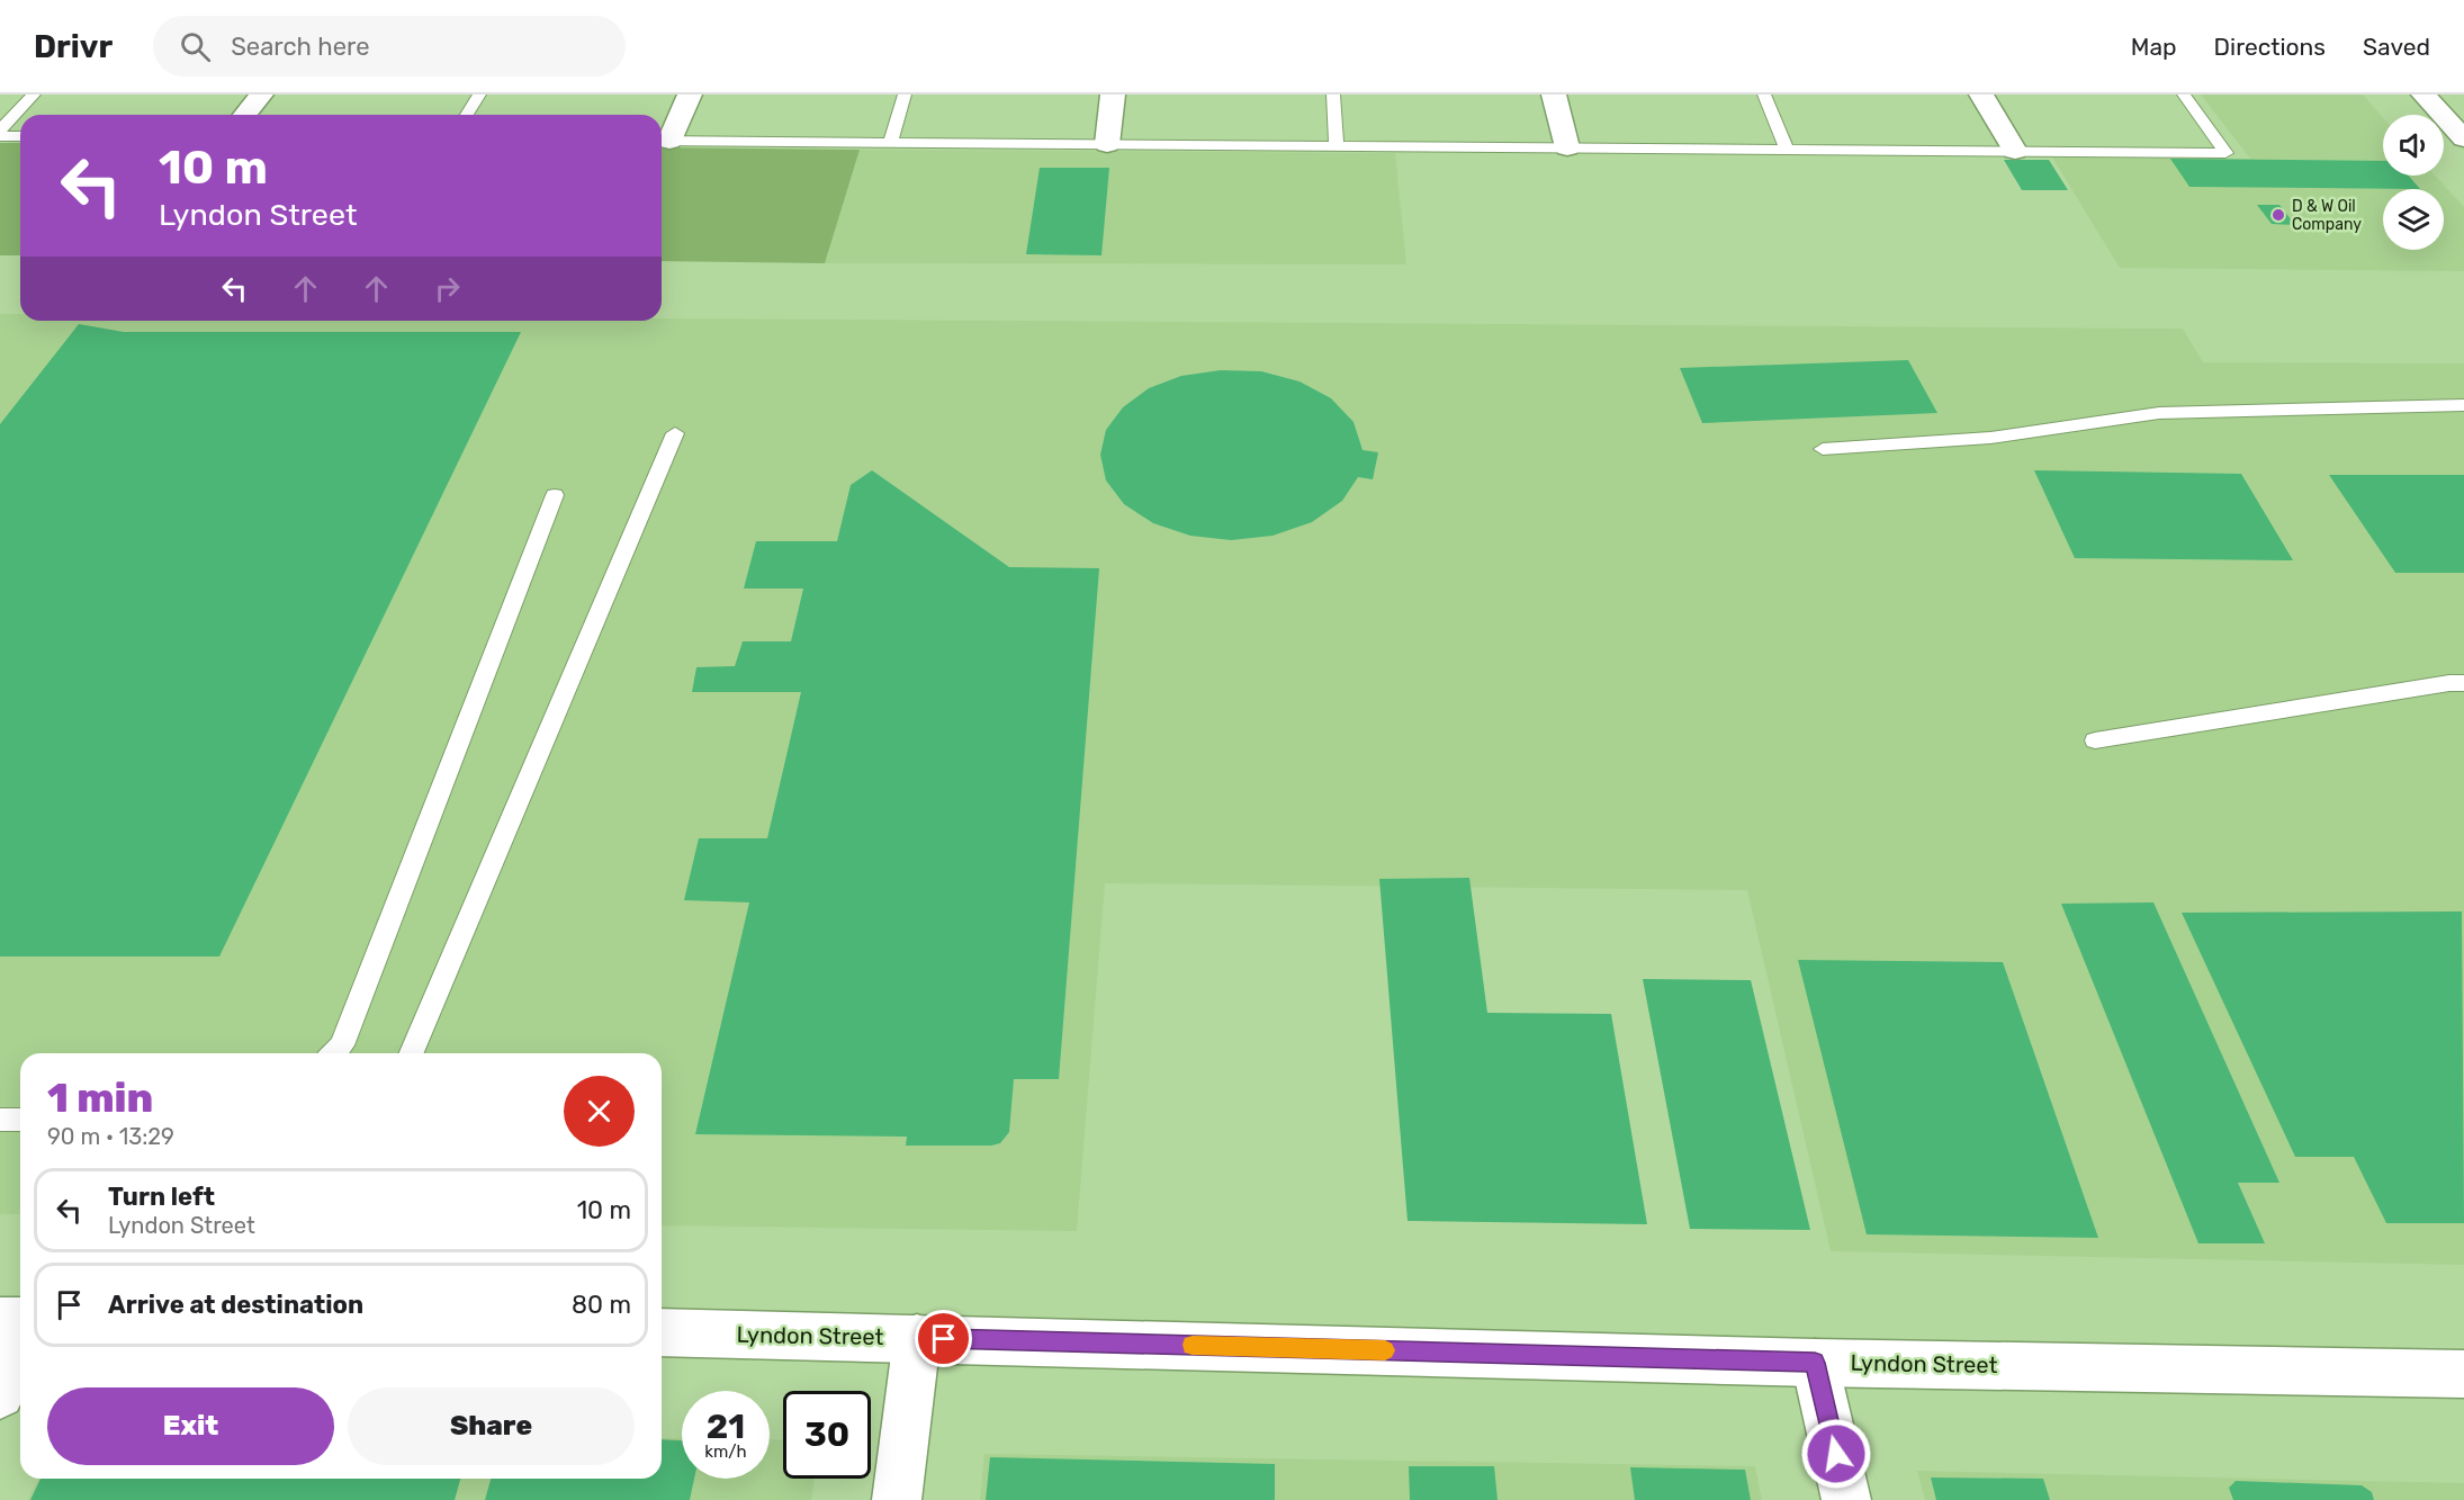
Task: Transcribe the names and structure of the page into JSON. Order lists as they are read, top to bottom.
{
  "streets": {
    "street": ["Lyndon Street"]
  },
  "places": ["D & W Oil Company"],
  "page": {
    "header": "Drivr",
    "search": "Search here",
    "nav": ["Map", "Directions", "Saved"],
    "turn": ["10 m", "Lyndon Street"],
    "heading": ["1 min", "90 m · 13:29"],
    "list": [
      {
        "name": "Turn left",
        "note": "Lyndon Street",
        "value": "10 m"
      },
      {
        "name": "Arrive at destination",
        "value": "80 m"
      }
    ],
    "buttons": ["Exit", "Share"],
    "speed": "21 km/h",
    "limit": "30"
  }
}
